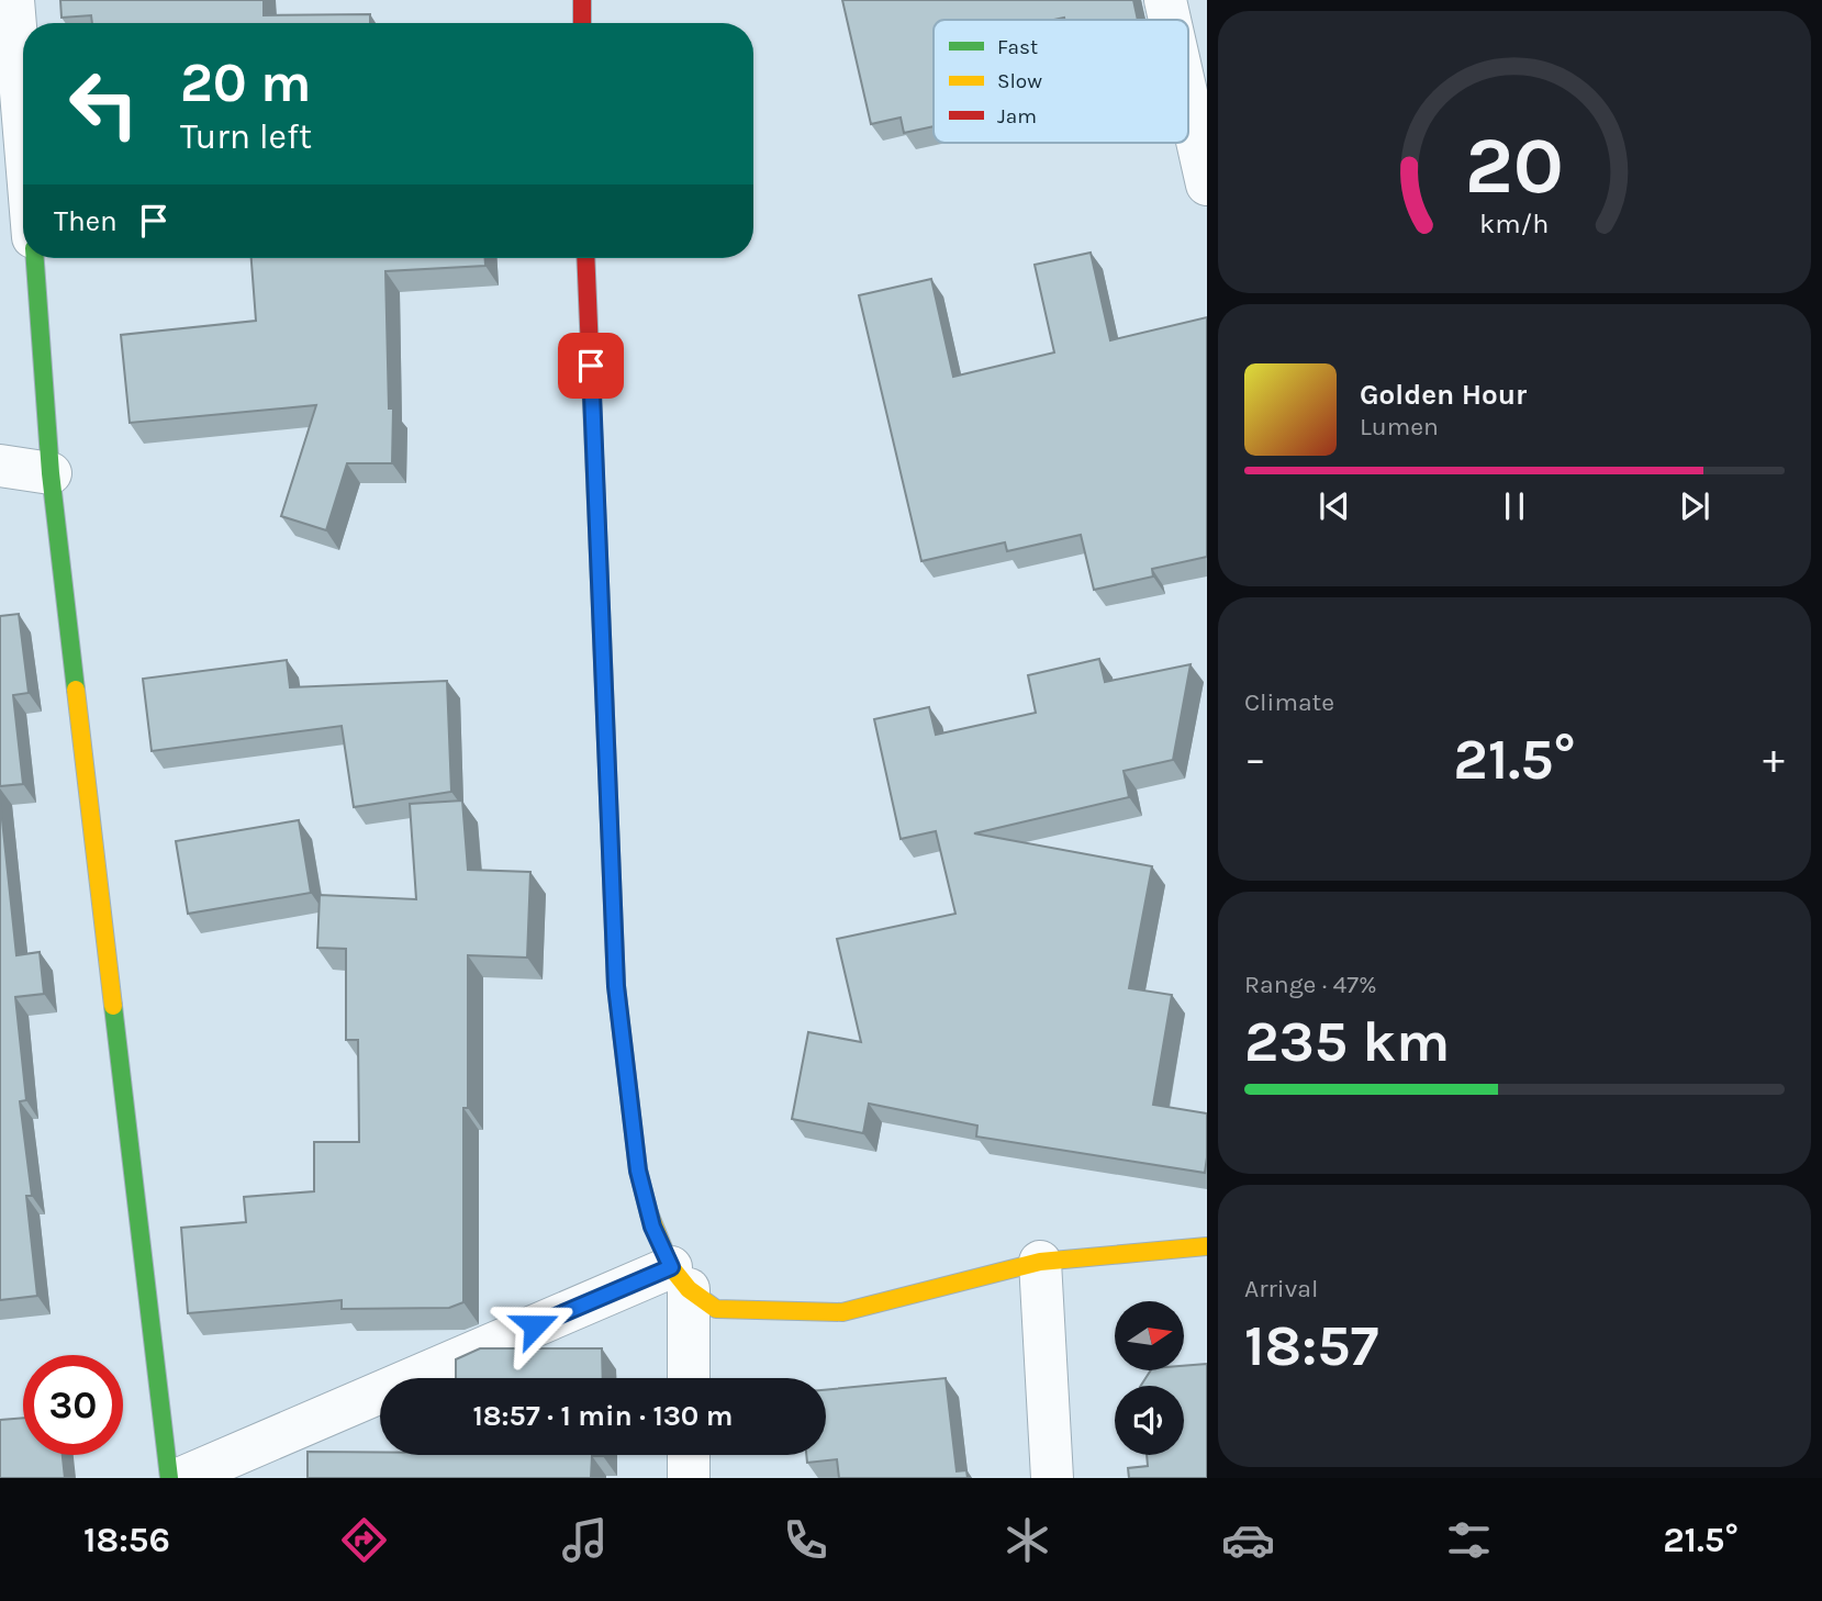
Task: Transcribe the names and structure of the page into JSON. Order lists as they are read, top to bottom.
{
  "legend": ["Fast", "Slow", "Jam"],
  "north": "right",
  "page": {
    "turn": ["20 m", "Turn left"],
    "then": "Then",
    "song": ["Golden Hour", "Lumen"],
    "tile": [
      "Climate",
      ["Range · 47%", "235 km"],
      ["Arrival", "18:57"]
    ],
    "heat": ["−", "21.5°", "+"],
    "limit": "30",
    "trip": "18:57 · 1 min · 130 m",
    "tabs": ["18:56", "21.5°"],
    "gauge": ["20", "km/h"]
  }
}
